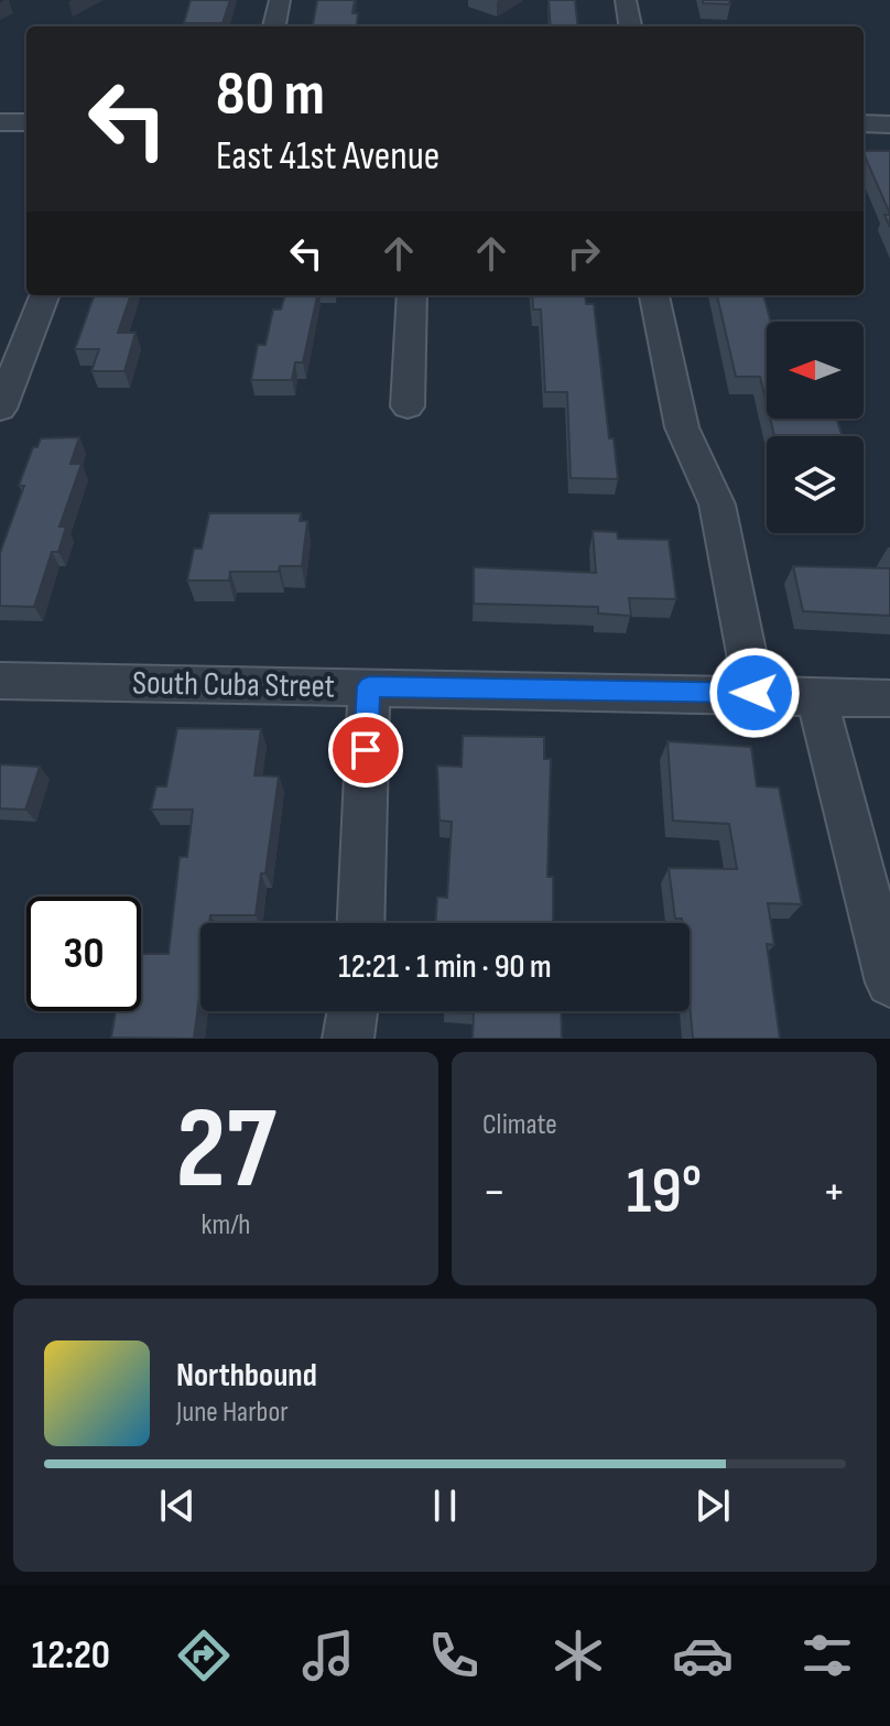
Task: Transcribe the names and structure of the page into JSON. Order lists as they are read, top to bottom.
{
  "streets": {
    "street": ["South Cuba Street"]
  },
  "north": "left",
  "page": {
    "turn": ["80 m", "East 41st Avenue"],
    "limit": "30",
    "trip": "12:21 · 1 min · 90 m",
    "tile": [
      ["27", "km/h"],
      "Climate"
    ],
    "heat": ["−", "19°", "+"],
    "song": ["Northbound", "June Harbor"],
    "tabs": "12:20"
  }
}
